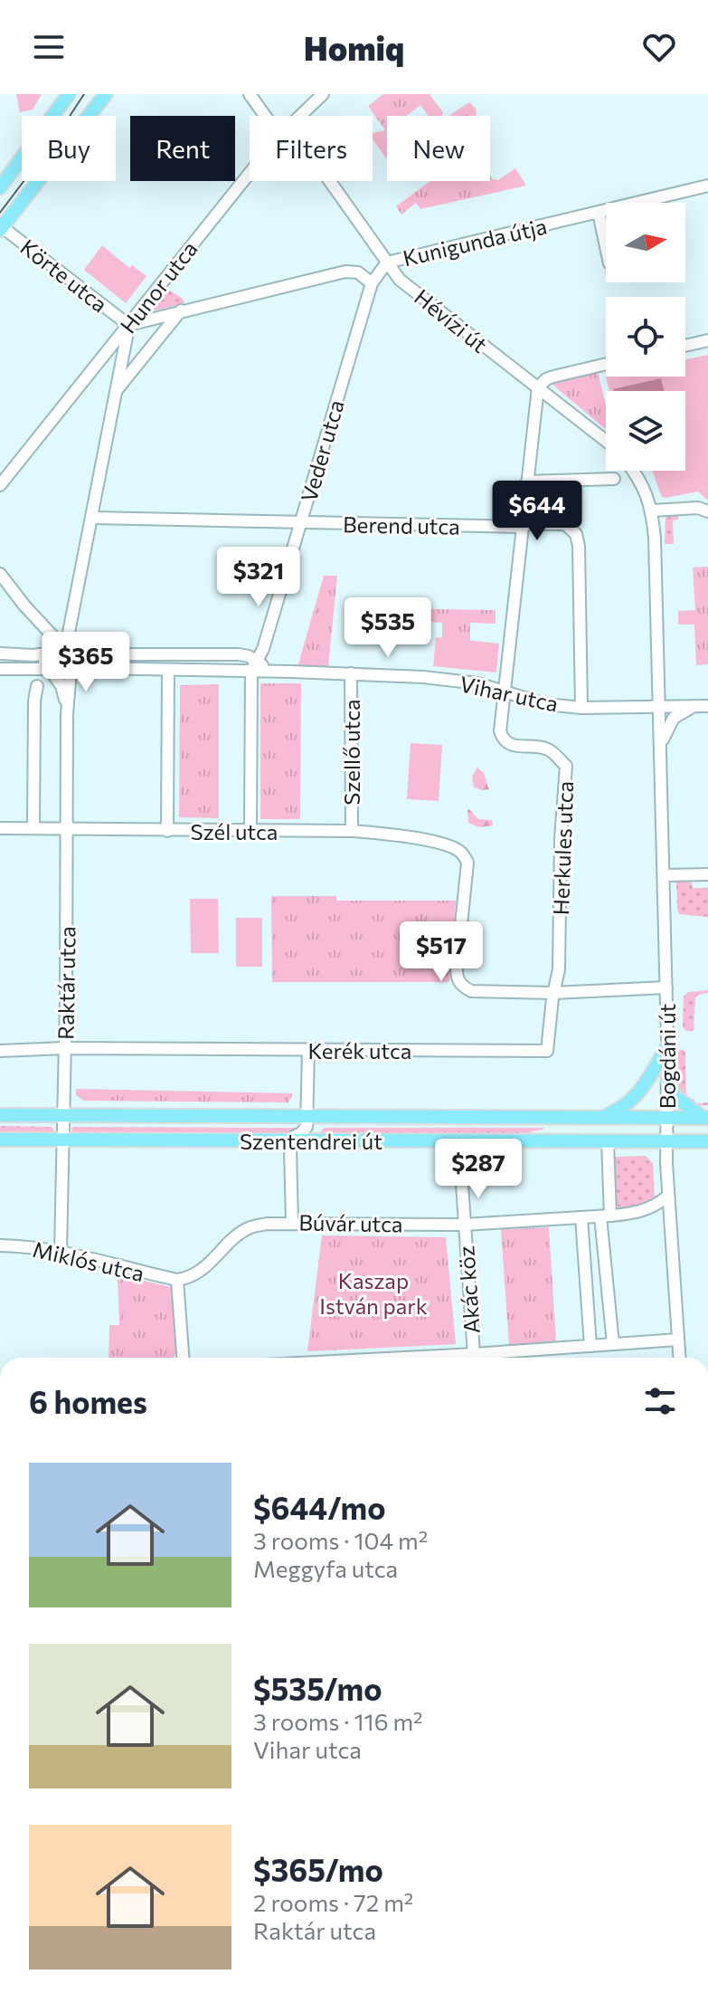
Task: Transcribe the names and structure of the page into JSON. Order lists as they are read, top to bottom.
{
  "streets": {
    "main road": ["Szentendrei út"],
    "street": [
      "Kunigunda útja",
      "Körte utca",
      "Hunor utca",
      "Hévízi út",
      "Veder utca",
      "Berend utca",
      "Vihar utca",
      "Szellő utca",
      "Szél utca",
      "Herkules utca",
      "Raktár utca",
      "Kerék utca",
      "Bogdáni út",
      "Búvár utca",
      "Miklós utca",
      "Akác köz"
    ]
  },
  "crossings": [
    ["Kunigunda útja", "Hévízi út"],
    ["Kunigunda útja", "Veder utca"],
    ["Körte utca", "Hunor utca"],
    ["Veder utca", "Berend utca"],
    ["Veder utca", "Vihar utca"],
    ["Veder utca", "Szél utca"],
    ["Berend utca", "Vihar utca"],
    ["Vihar utca", "Szellő utca"],
    ["Vihar utca", "Herkules utca"],
    ["Vihar utca", "Raktár utca"],
    ["Vihar utca", "Bogdáni út"],
    ["Szellő utca", "Szél utca"],
    ["Szél utca", "Herkules utca"],
    ["Szél utca", "Raktár utca"],
    ["Szél utca", "Kerék utca"],
    ["Herkules utca", "Kerék utca"],
    ["Raktár utca", "Kerék utca"],
    ["Raktár utca", "Szentendrei út"],
    ["Raktár utca", "Miklós utca"],
    ["Bogdáni út", "Szentendrei út"],
    ["Bogdáni út", "Búvár utca"],
    ["Szentendrei út", "Akác köz"],
    ["Búvár utca", "Miklós utca"],
    ["Búvár utca", "Akác köz"]
  ],
  "parks": ["Kaszap István park"],
  "north": "right",
  "page": {
    "header": "Homiq",
    "chip": [
      "Buy",
      "Rent",
      "Filters",
      "New"
    ],
    "price": [
      "$644",
      "$321",
      "$535",
      "$365",
      "$517",
      "$287"
    ],
    "heading": "6 homes",
    "list": [
      {
        "name": "$644/mo",
        "note": "3 rooms · 104 m² · Meggyfa utca"
      },
      {
        "name": "$535/mo",
        "note": "3 rooms · 116 m² · Vihar utca"
      },
      {
        "name": "$365/mo",
        "note": "2 rooms · 72 m² · Raktár utca"
      }
    ]
  }
}
